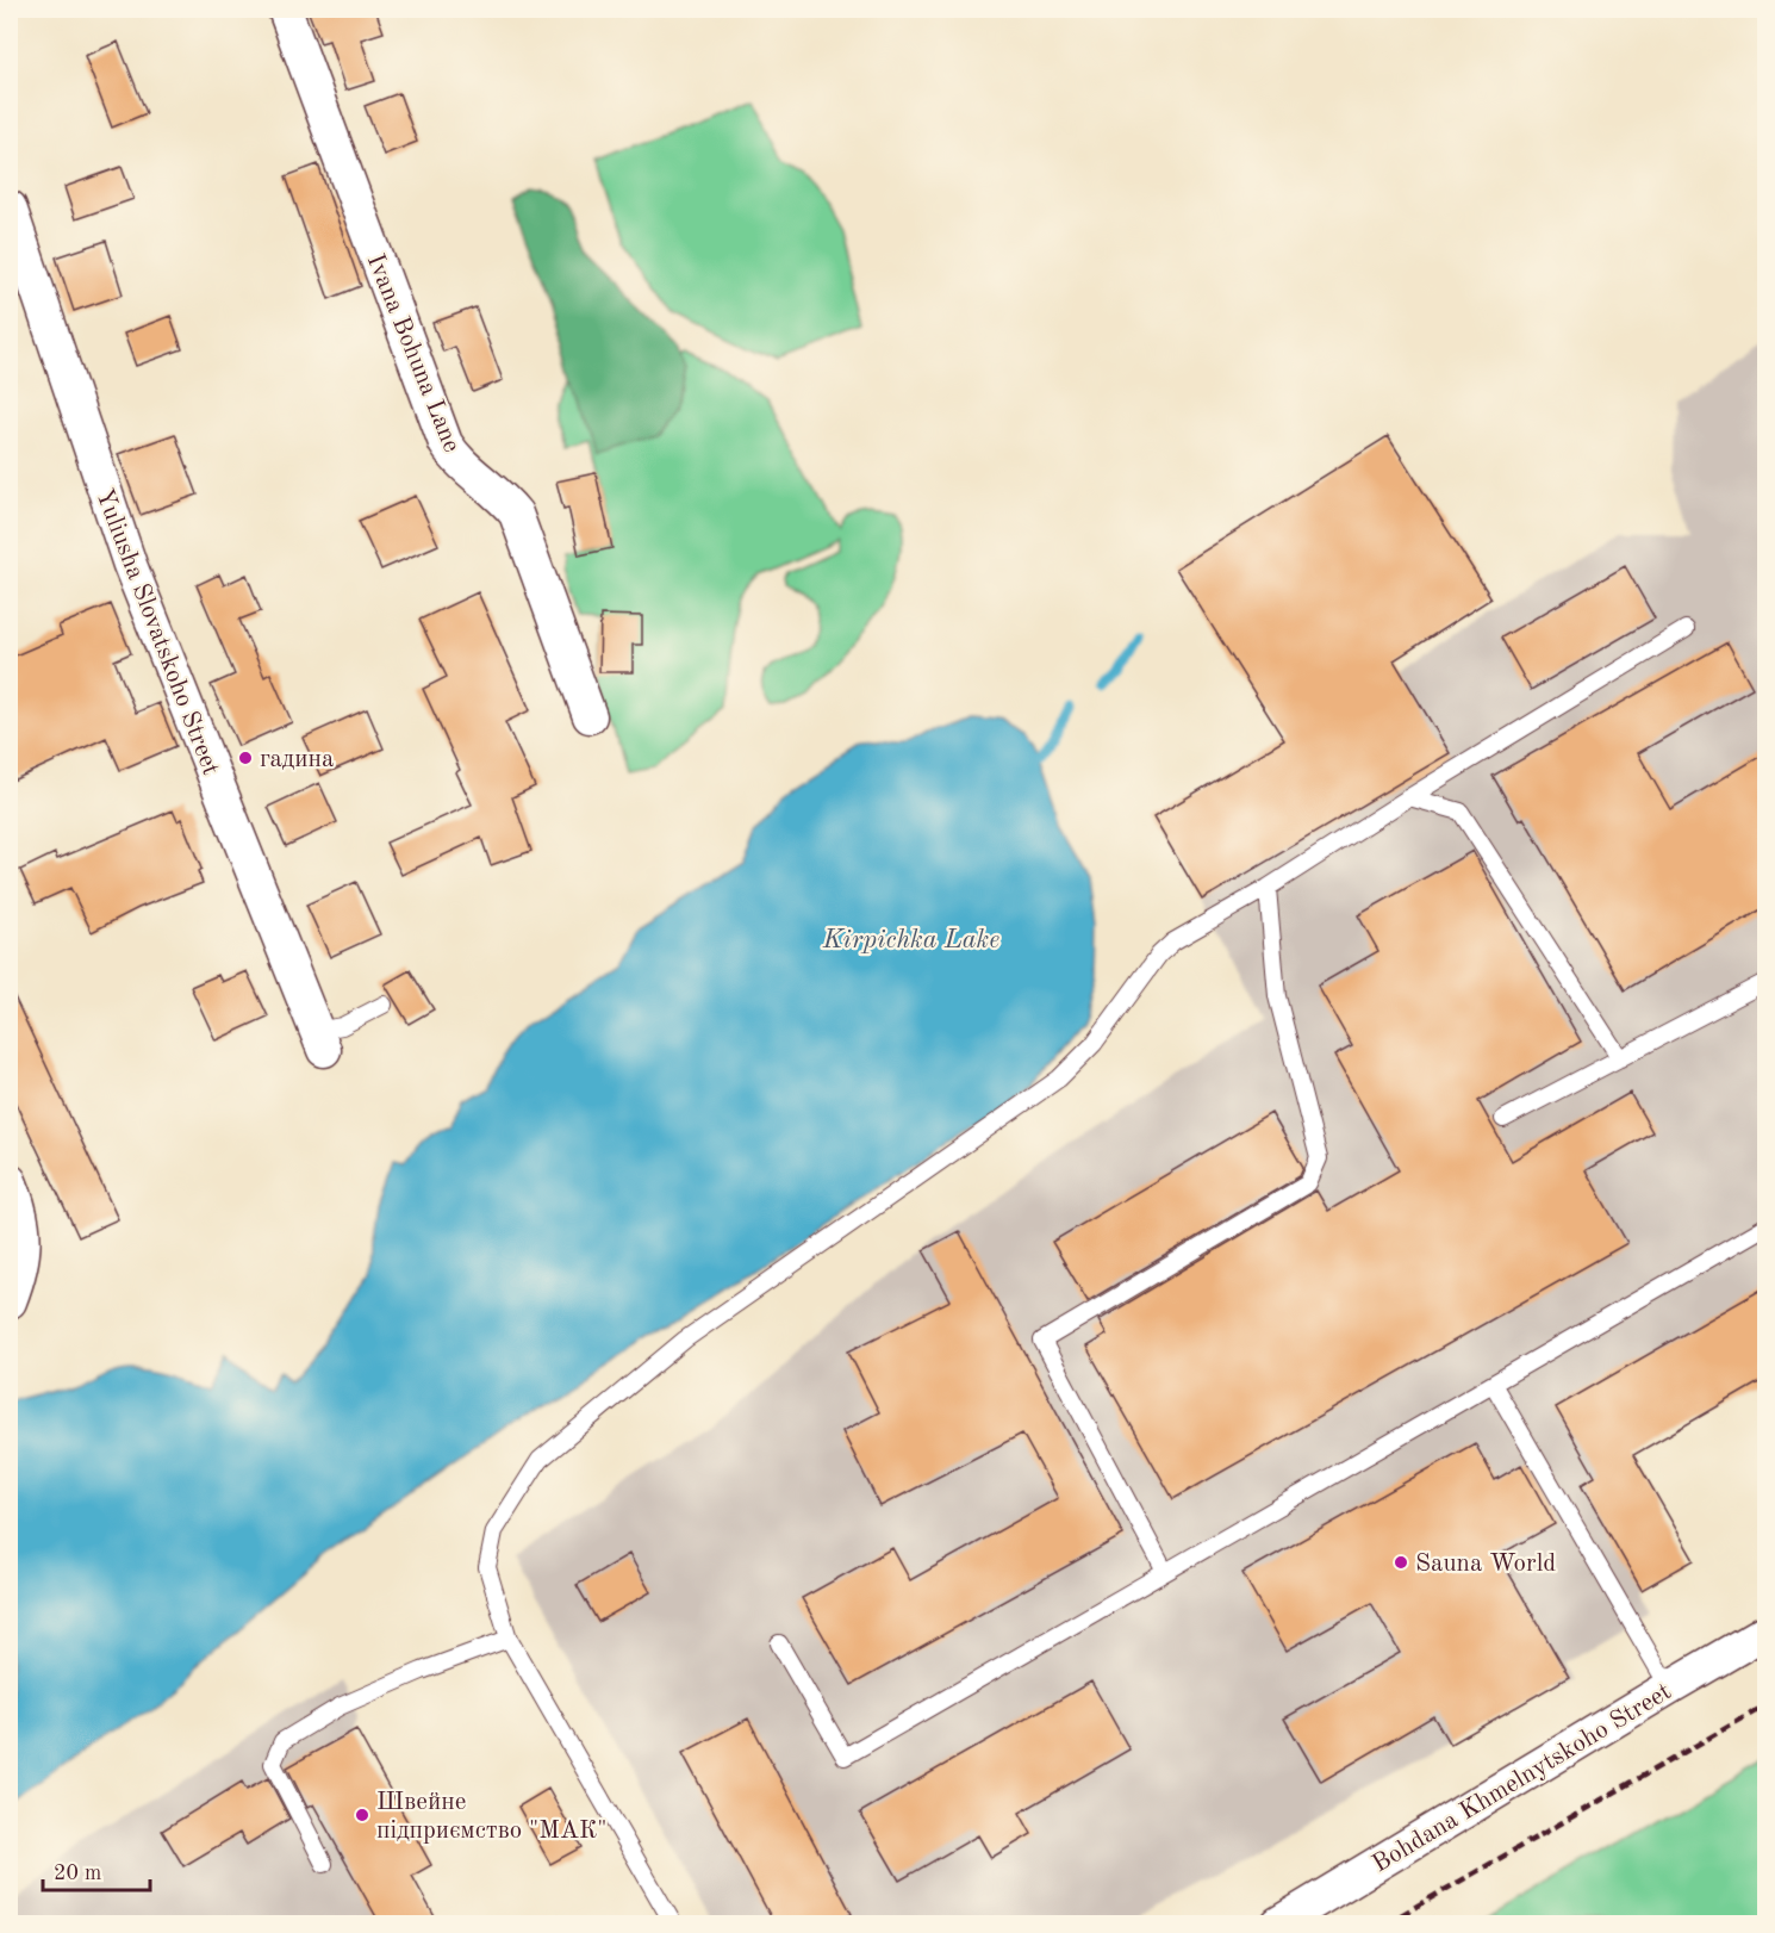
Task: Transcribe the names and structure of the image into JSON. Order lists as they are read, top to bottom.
{
  "streets": {
    "street": ["Ivana Bohuna Lane", "Yuliusha Slovatskoho Street", "Bohdana Khmelnytskoho Street"]
  },
  "water": ["Kirpichka Lake"],
  "places": ["гадина", "Sauna World", "Швейне підприємство \"МАК\""],
  "scale_bar": "20 m"
}
